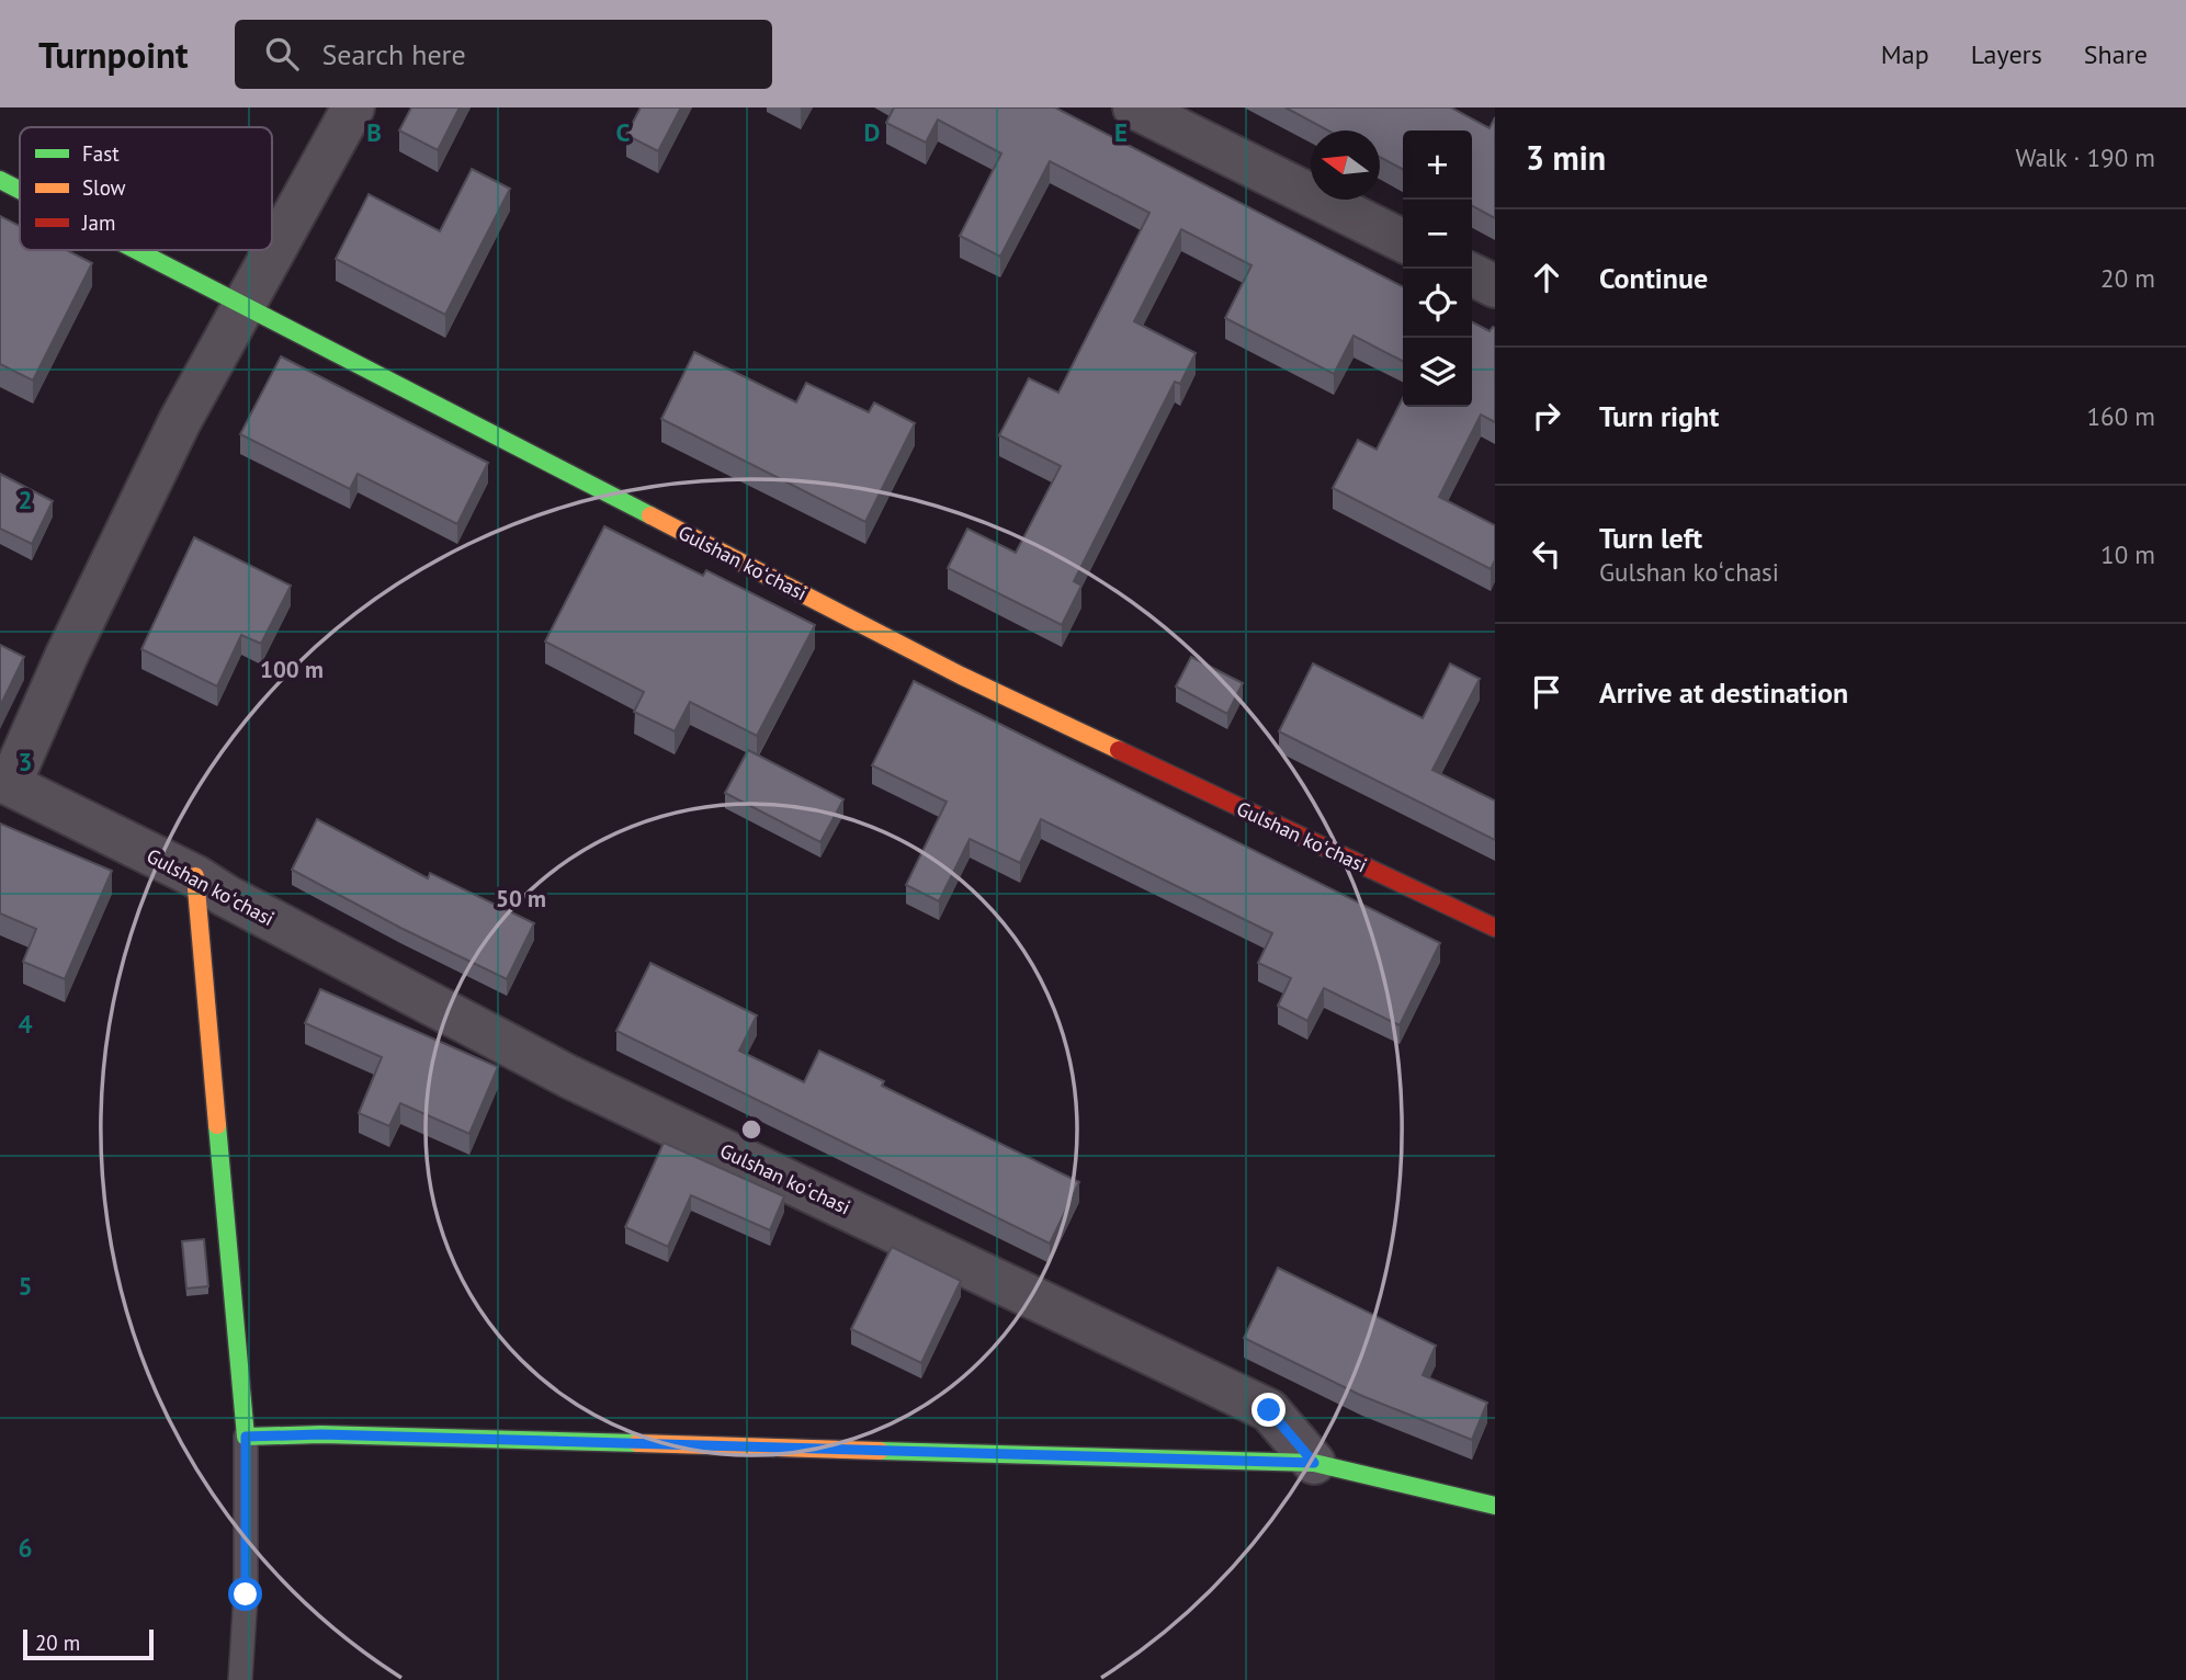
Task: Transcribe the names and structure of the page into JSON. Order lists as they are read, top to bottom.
{
  "streets": {
    "street": ["Gulshan koʻchasi"]
  },
  "legend": ["Fast", "Slow", "Jam"],
  "scale_bar": "20 m",
  "north": "left",
  "page": {
    "header": "Turnpoint",
    "search": "Search here",
    "nav": ["Map", "Layers", "Share"],
    "heading": ["3 min", "Walk · 190 m"],
    "map_buttons": ["+", "−"],
    "list": [
      ["Continue", "20 m"],
      ["Turn right", "160 m"],
      ["Turn left", "Gulshan koʻchasi", "10 m"],
      "Arrive at destination"
    ],
    "scale": "20 m"
  },
  "grid": {
    "columns": [
      "B",
      "C",
      "D",
      "E"
    ],
    "rows": [
      "2",
      "3",
      "4",
      "5",
      "6"
    ]
  },
  "rings": ["100 m", "50 m"]
}
